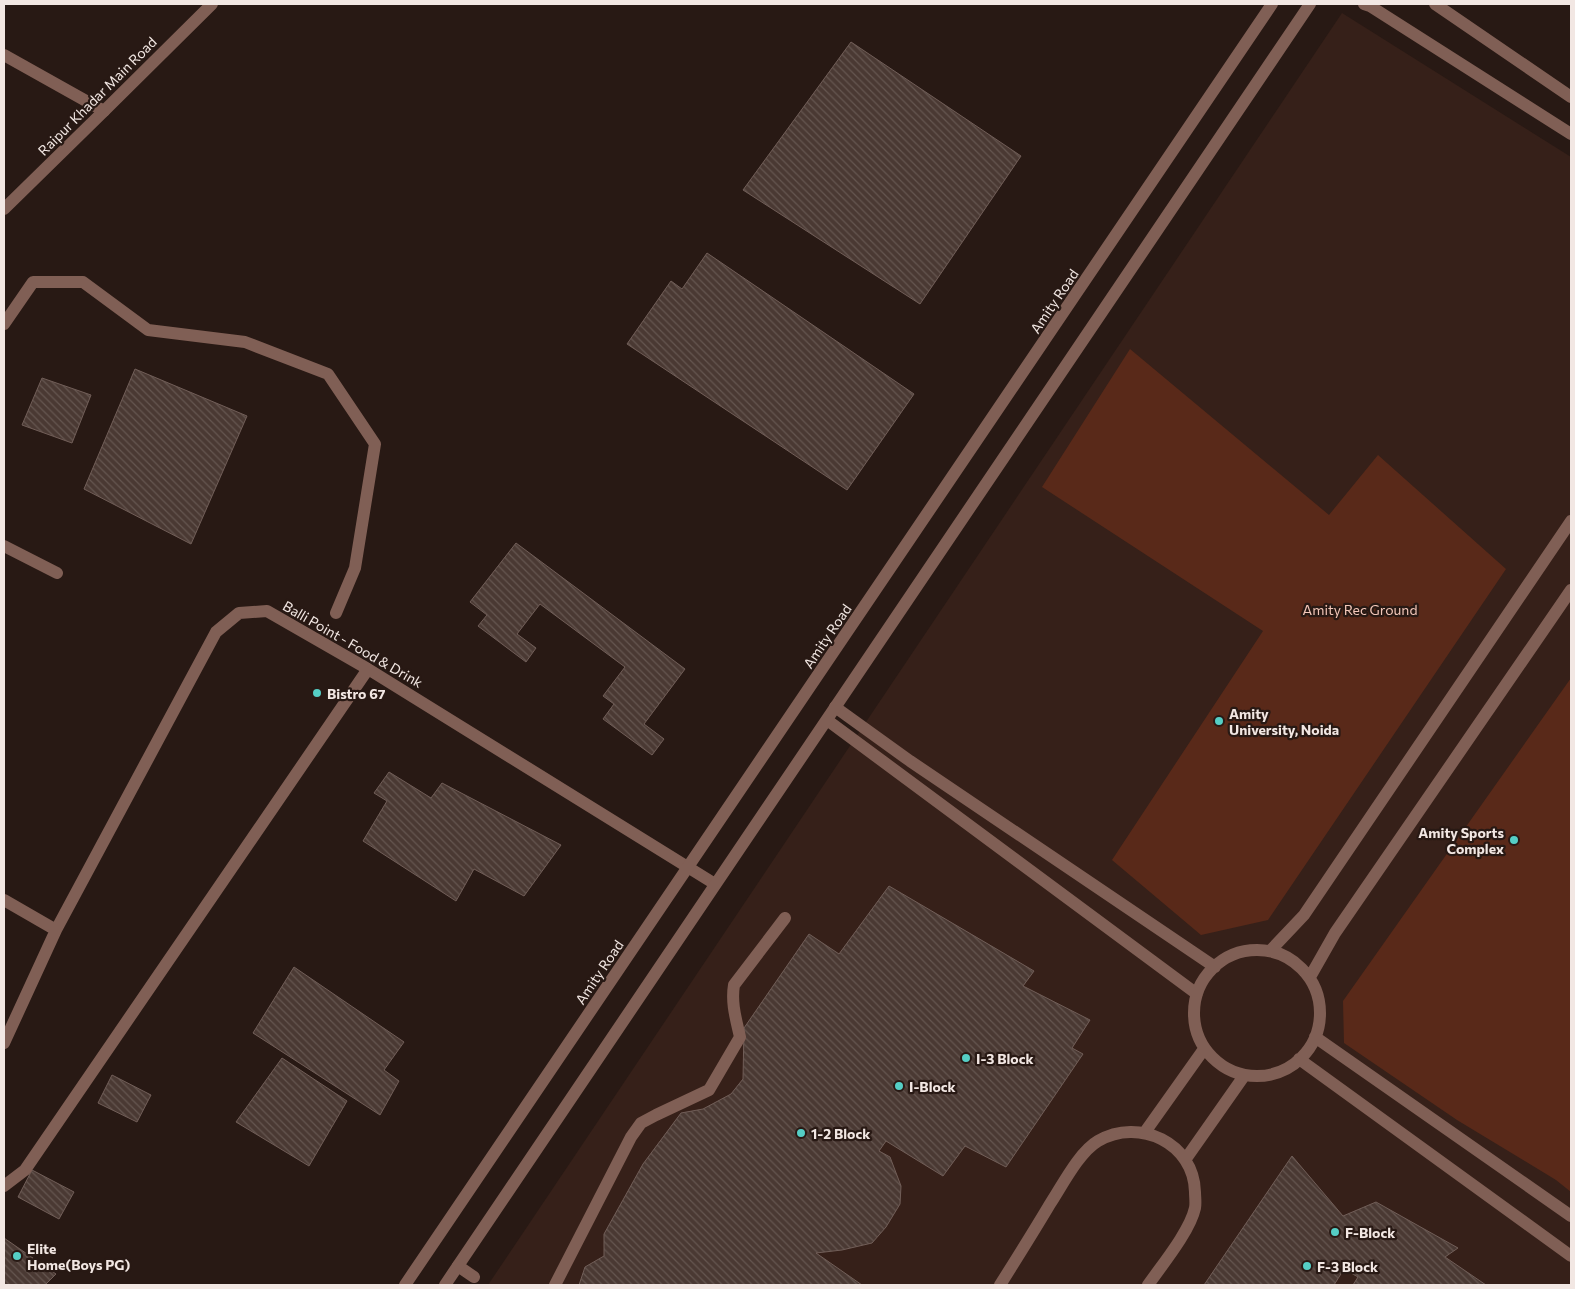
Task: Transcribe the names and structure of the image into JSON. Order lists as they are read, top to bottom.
{
  "streets": {
    "street": ["Raipur Khadar Main Road", "Amity Road", "Balli Point - Food & Drink"]
  },
  "crossings": [
    ["Amity Road", "Balli Point - Food & Drink"]
  ],
  "parks": ["Amity Rec Ground"],
  "places": [
    "Bistro 67",
    "Amity University, Noida",
    "Amity Sports Complex",
    "I-3 Block",
    "I-Block",
    "1-2 Block",
    "F-Block",
    "Elite Home(Boys PG)",
    "F-3 Block"
  ]
}
